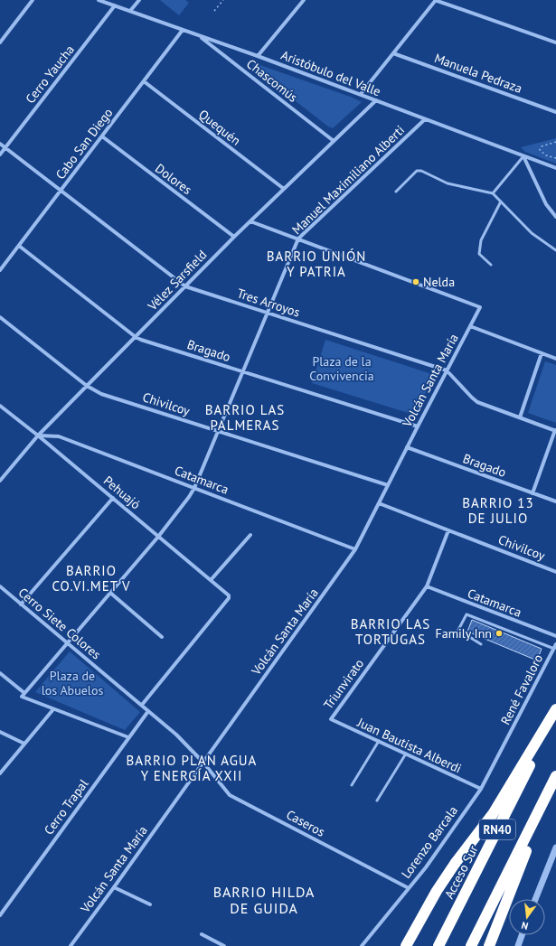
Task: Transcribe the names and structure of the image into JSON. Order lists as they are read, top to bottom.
{
  "streets": {
    "highway": ["RN40", "Acceso Sur"],
    "street": [
      "Aristóbulo del Valle",
      "Manuela Pedraza",
      "Cerro Yaucha",
      "Chascomús",
      "Quequén",
      "Cabo San Diego",
      "Dolores",
      "Manuel Maximiliano Alberti",
      "Vélez Sarsfield",
      "Tres Arroyos",
      "Bragado",
      "Volcán Santa María",
      "Chivilcoy",
      "Catamarca",
      "Pehuajó",
      "Cerro Siete Colores",
      "Triunvirato",
      "René Favaloro",
      "Juan Bautista Alberdi",
      "Cerro Trapal",
      "Caseros",
      "Lorenzo Barcala"
    ]
  },
  "crossings": [
    ["Aristóbulo del Valle", "Cerro Yaucha"],
    ["Aristóbulo del Valle", "Chascomús"],
    ["Aristóbulo del Valle", "Cabo San Diego"],
    ["Aristóbulo del Valle", "Manuel Maximiliano Alberti"],
    ["Aristóbulo del Valle", "Vélez Sarsfield"],
    ["Cerro Yaucha", "Tres Arroyos"],
    ["Chascomús", "Vélez Sarsfield"],
    ["Quequén", "Cabo San Diego"],
    ["Quequén", "Vélez Sarsfield"],
    ["Cabo San Diego", "Dolores"],
    ["Cabo San Diego", "Tres Arroyos"],
    ["Cabo San Diego", "Bragado"],
    ["Dolores", "Vélez Sarsfield"],
    ["Manuel Maximiliano Alberti", "Tres Arroyos"],
    ["Manuel Maximiliano Alberti", "Bragado"],
    ["Manuel Maximiliano Alberti", "Volcán Santa María"],
    ["Manuel Maximiliano Alberti", "Chivilcoy"],
    ["Manuel Maximiliano Alberti", "Catamarca"],
    ["Manuel Maximiliano Alberti", "Pehuajó"],
    ["Manuel Maximiliano Alberti", "Cerro Siete Colores"],
    ["Vélez Sarsfield", "Tres Arroyos"],
    ["Vélez Sarsfield", "Bragado"],
    ["Vélez Sarsfield", "Chivilcoy"],
    ["Vélez Sarsfield", "Catamarca"],
    ["Vélez Sarsfield", "Pehuajó"],
    ["Tres Arroyos", "Volcán Santa María"],
    ["Bragado", "Volcán Santa María"],
    ["Volcán Santa María", "Chivilcoy"],
    ["Volcán Santa María", "Catamarca"],
    ["Volcán Santa María", "Cerro Siete Colores"],
    ["Volcán Santa María", "Caseros"],
    ["Chivilcoy", "Triunvirato"],
    ["Catamarca", "Pehuajó"],
    ["Catamarca", "Triunvirato"],
    ["Pehuajó", "Cerro Siete Colores"],
    ["Cerro Siete Colores", "Cerro Trapal"],
    ["Cerro Siete Colores", "Caseros"],
    ["Triunvirato", "Juan Bautista Alberdi"],
    ["René Favaloro", "Lorenzo Barcala"],
    ["Juan Bautista Alberdi", "Lorenzo Barcala"],
    ["Caseros", "Lorenzo Barcala"]
  ],
  "districts": [
    "BARRIO UNIÓN Y PATRIA",
    "BARRIO LAS PALMERAS",
    "BARRIO 13 DE JULIO",
    "BARRIO CO.VI.MET V",
    "BARRIO LAS TORTUGAS",
    "BARRIO PLAN AGUA Y ENERGÍA XXII",
    "BARRIO HILDA DE GUIDA"
  ],
  "parks": ["Plaza de la Convivencia", "Plaza de los Abuelos"],
  "places": ["Nelda", "Family Inn"],
  "north": "bottom"
}
